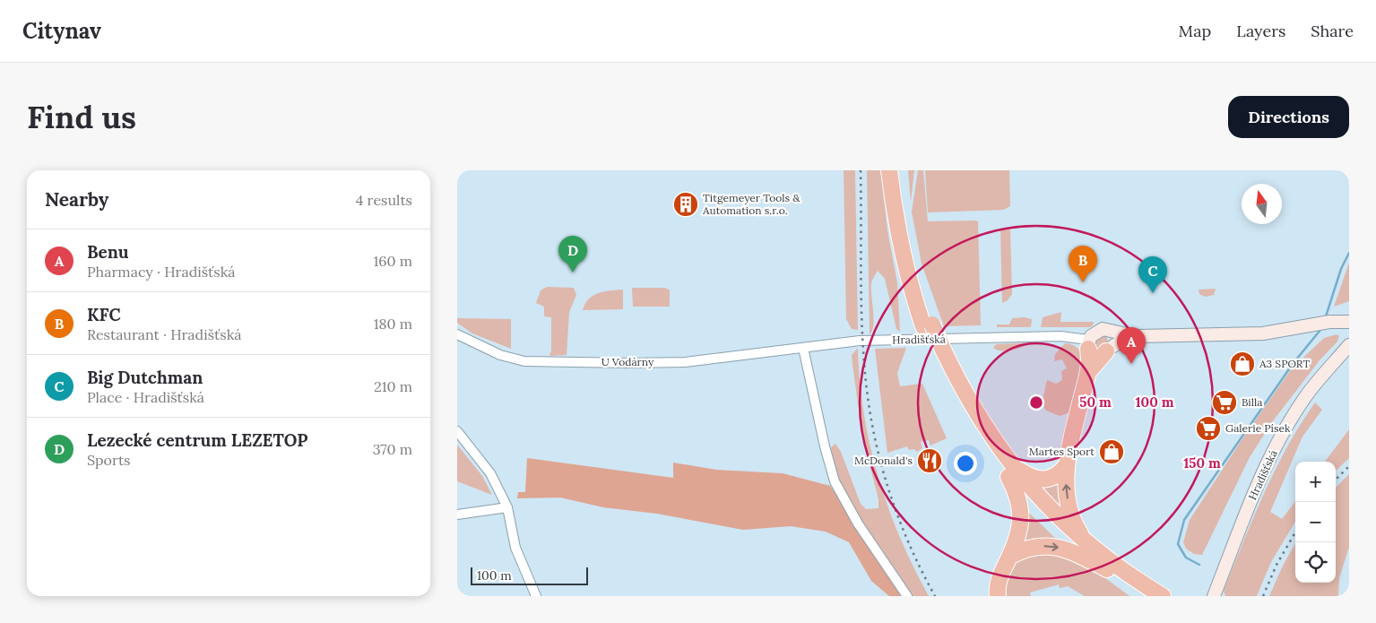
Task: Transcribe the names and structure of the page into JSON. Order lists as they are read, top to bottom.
{
  "streets": {
    "street": ["Hradišťská", "U Vodárny"]
  },
  "crossings": [
    ["Hradišťská", "U Vodárny"]
  ],
  "places": {
    "building": ["Titgemeyer Tools & Automation s.r.o."],
    "shop": ["A3 SPORT", "Martes Sport"],
    "supermarket": ["Billa", "Galerie Písek"],
    "restaurant": ["McDonald's"]
  },
  "scale_bar": "100 m",
  "north": "top",
  "page": {
    "header": "Citynav",
    "nav": ["Map", "Layers", "Share"],
    "buttons": "Directions",
    "title": "Find us",
    "heading": ["Nearby", "4 results"],
    "list": [
      {
        "mark": "A",
        "name": "Benu",
        "note": "Pharmacy · Hradišťská",
        "value": "160 m"
      },
      {
        "mark": "B",
        "name": "KFC",
        "note": "Restaurant · Hradišťská",
        "value": "180 m"
      },
      {
        "mark": "C",
        "name": "Big Dutchman",
        "note": "Place · Hradišťská",
        "value": "210 m"
      },
      {
        "mark": "D",
        "name": "Lezecké centrum LEZETOP",
        "note": "Sports",
        "value": "370 m"
      }
    ],
    "pins": [
      "D",
      "B",
      "C",
      "A"
    ],
    "map_buttons": ["+", "−"],
    "scale": "100 m"
  },
  "rings": ["50 m", "100 m", "150 m"]
}
